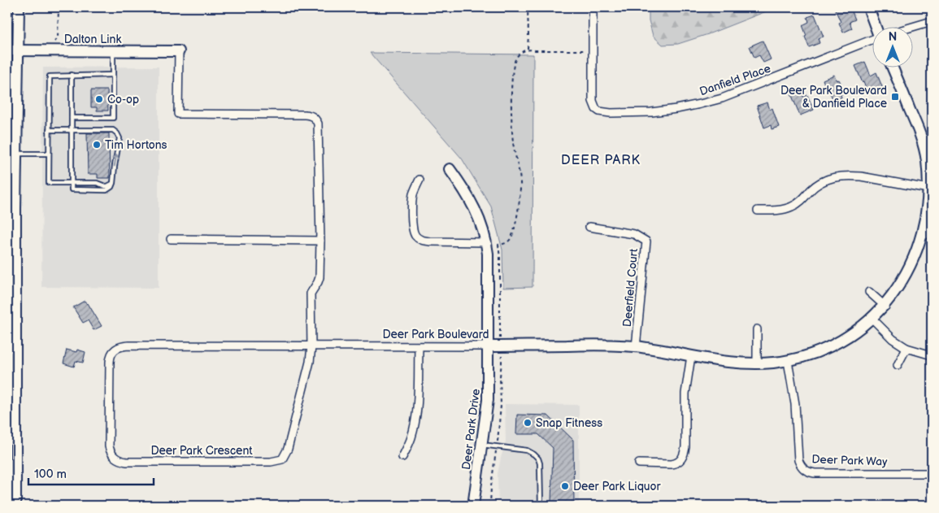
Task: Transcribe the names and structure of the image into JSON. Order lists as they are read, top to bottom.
{
  "streets": {
    "street": [
      "Dalton Link",
      "Danfield Place",
      "Deerfield Court",
      "Deer Park Boulevard",
      "Deer Park Drive",
      "Deer Park Crescent",
      "Deer Park Way"
    ]
  },
  "crossings": [
    ["Deerfield Court", "Deer Park Boulevard"],
    ["Deer Park Boulevard", "Deer Park Drive"],
    ["Deer Park Boulevard", "Deer Park Crescent"],
    ["Deer Park Boulevard", "Deer Park Way"]
  ],
  "districts": ["DEER PARK"],
  "places": {
    "transit": ["Deer Park Boulevard & Danfield Place"],
    "other": [
      "Co-op",
      "Tim Hortons",
      "Snap Fitness",
      "Deer Park Liquor"
    ]
  },
  "scale_bar": "100 m",
  "north": "top"
}
